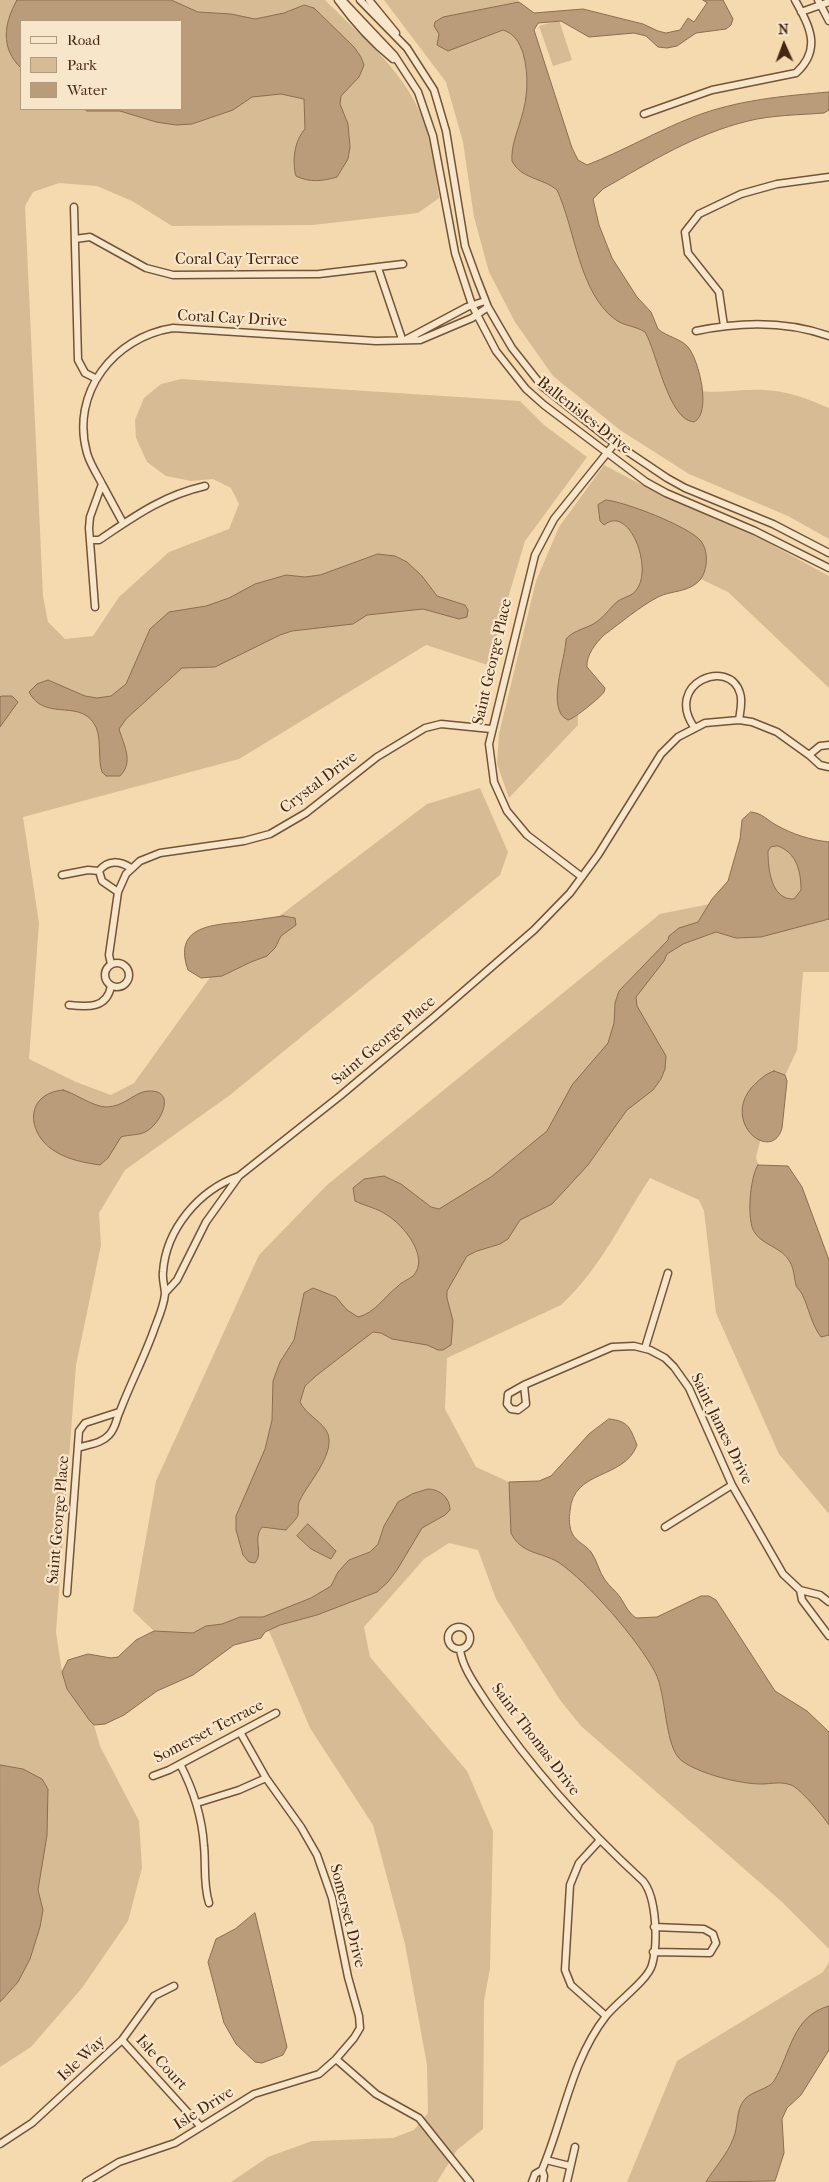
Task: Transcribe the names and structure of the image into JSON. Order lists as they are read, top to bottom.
{
  "streets": {
    "street": [
      "Coral Cay Terrace",
      "Coral Cay Drive",
      "Ballenisles Drive",
      "Saint George Place",
      "Crystal Drive",
      "Saint James Drive",
      "Somerset Terrace",
      "Saint Thomas Drive",
      "Somerset Drive",
      "Isle Way",
      "Isle Court",
      "Isle Drive"
    ]
  },
  "crossings": [
    ["Coral Cay Drive", "Ballenisles Drive"],
    ["Ballenisles Drive", "Saint George Place"],
    ["Saint George Place", "Crystal Drive"],
    ["Somerset Terrace", "Somerset Drive"],
    ["Somerset Drive", "Isle Drive"],
    ["Isle Way", "Isle Court"],
    ["Isle Court", "Isle Drive"]
  ],
  "legend": ["Road", "Park", "Water"],
  "north": "top"
}
